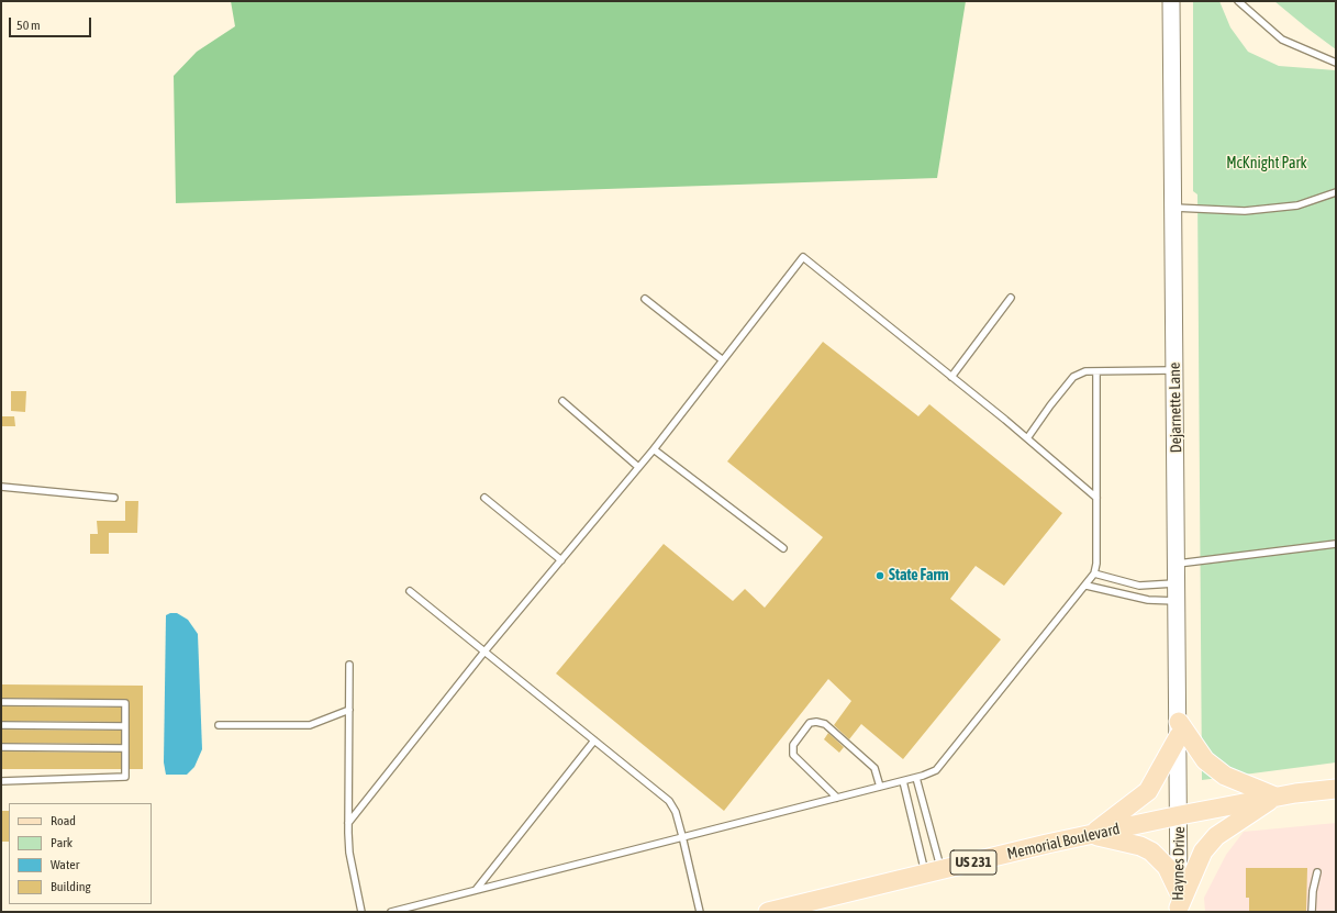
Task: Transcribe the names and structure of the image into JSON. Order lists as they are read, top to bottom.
{
  "streets": {
    "main road": [
      "Dejarnette Lane",
      "Memorial Boulevard",
      "US 231",
      "Haynes Drive"
    ]
  },
  "crossings": [
    ["Dejarnette Lane", "Memorial Boulevard"],
    ["Dejarnette Lane", "Haynes Drive"],
    ["Memorial Boulevard", "Haynes Drive"]
  ],
  "parks": ["McKnight Park"],
  "places": ["State Farm"],
  "legend": [
    "Road",
    "Park",
    "Water",
    "Building"
  ],
  "scale_bar": "50 m"
}
